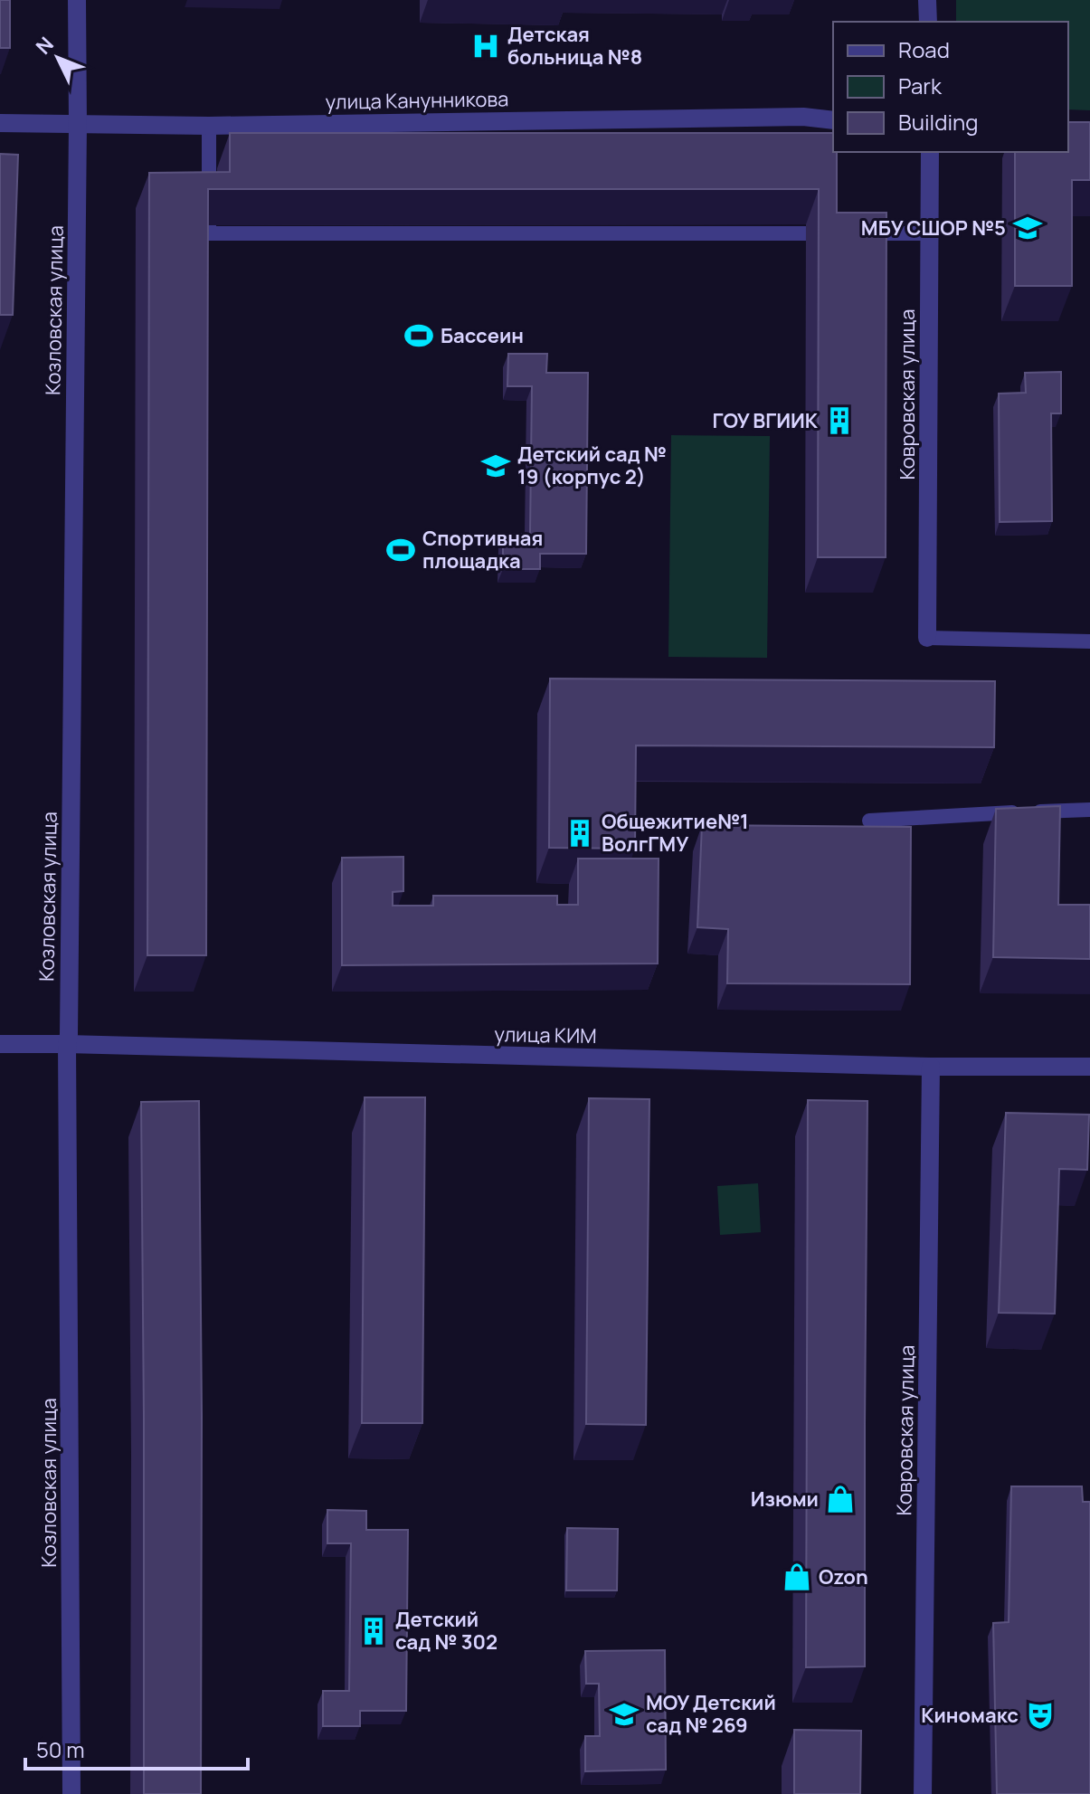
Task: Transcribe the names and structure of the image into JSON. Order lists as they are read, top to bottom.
{
  "streets": {
    "street": [
      "улица Канунникова",
      "Козловская улица",
      "Ковровская улица",
      "улица КИМ"
    ]
  },
  "crossings": [
    ["улица Канунникова", "Козловская улица"],
    ["Козловская улица", "улица КИМ"],
    ["Ковровская улица", "улица КИМ"]
  ],
  "places": {
    "hospital": ["Детская больница №8"],
    "school or university": ["МБУ СШОР №5", "Детский сад № 19 (корпус 2)", "МОУ Детский сад № 269"],
    "sports": ["Бассеин", "Спортивная площадка"],
    "building": ["ГОУ ВГИИК", "Общежитие№1 ВолгГМУ", "Детский сад № 302"],
    "shop": ["Изюми", "Ozon"],
    "theatre": ["Киномакс"]
  },
  "legend": ["Road", "Park", "Building"],
  "scale_bar": "50 m",
  "north": "top left"
}
